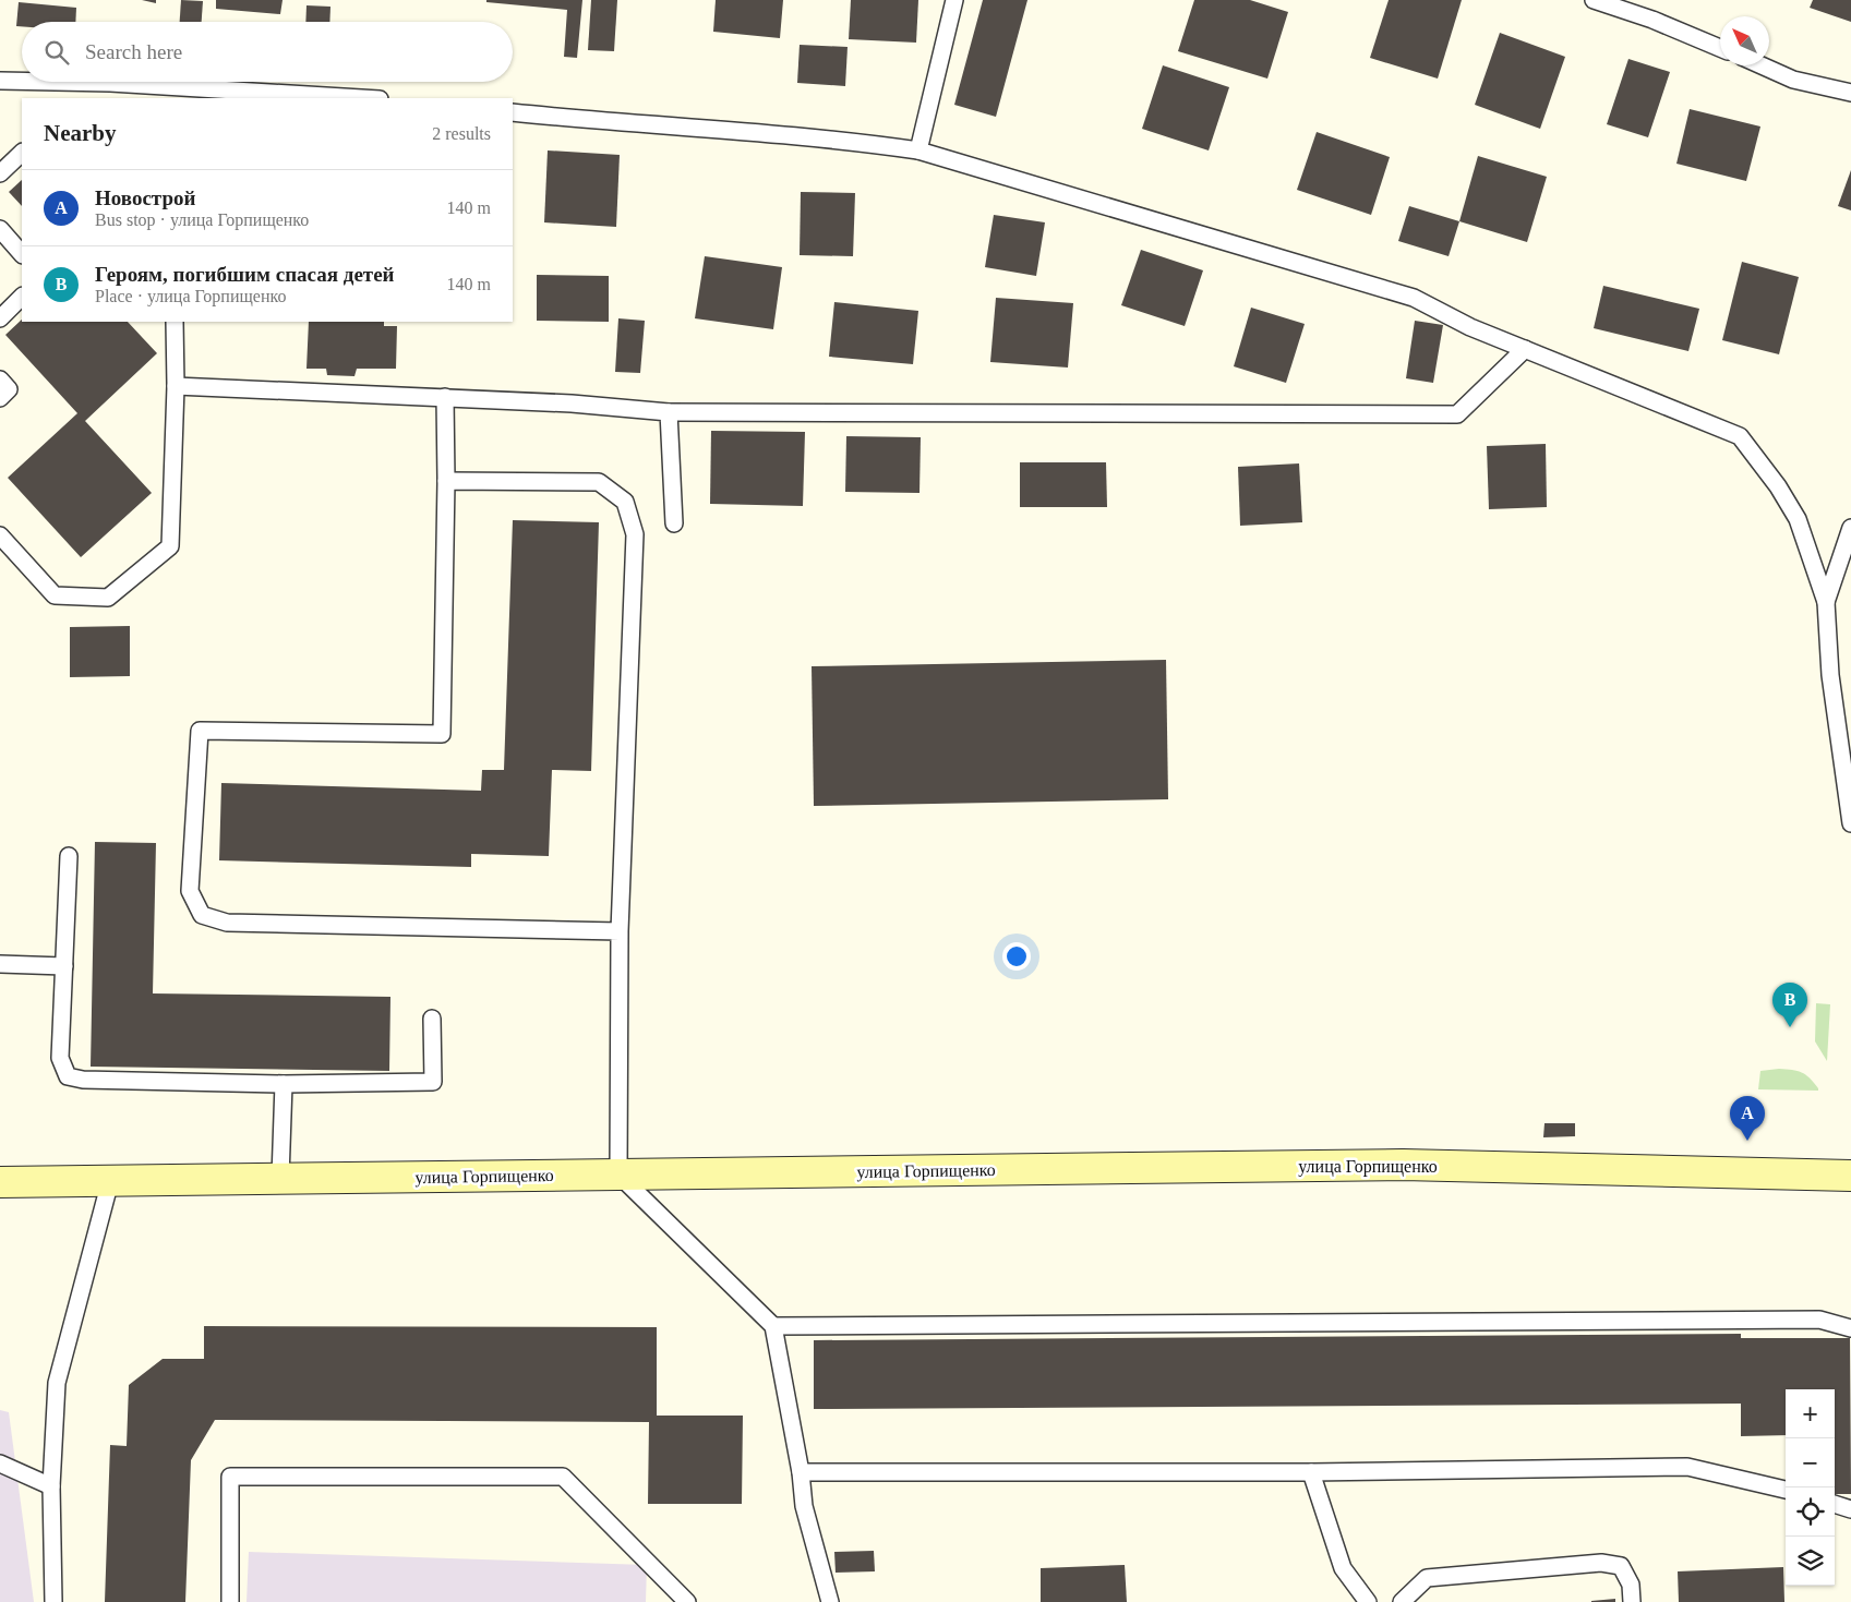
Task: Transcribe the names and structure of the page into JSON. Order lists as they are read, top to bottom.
{
  "streets": {
    "main road": ["улица Горпищенко"]
  },
  "north": "top left",
  "page": {
    "search": "Search here",
    "heading": ["Nearby", "2 results"],
    "list": [
      {
        "mark": "A",
        "name": "Новострой",
        "note": "Bus stop · улица Горпищенко",
        "value": "140 m"
      },
      {
        "mark": "B",
        "name": "Героям, погибшим спасая детей",
        "note": "Place · улица Горпищенко",
        "value": "140 m"
      }
    ],
    "pins": ["B", "A"],
    "map_buttons": ["+", "−"]
  }
}
